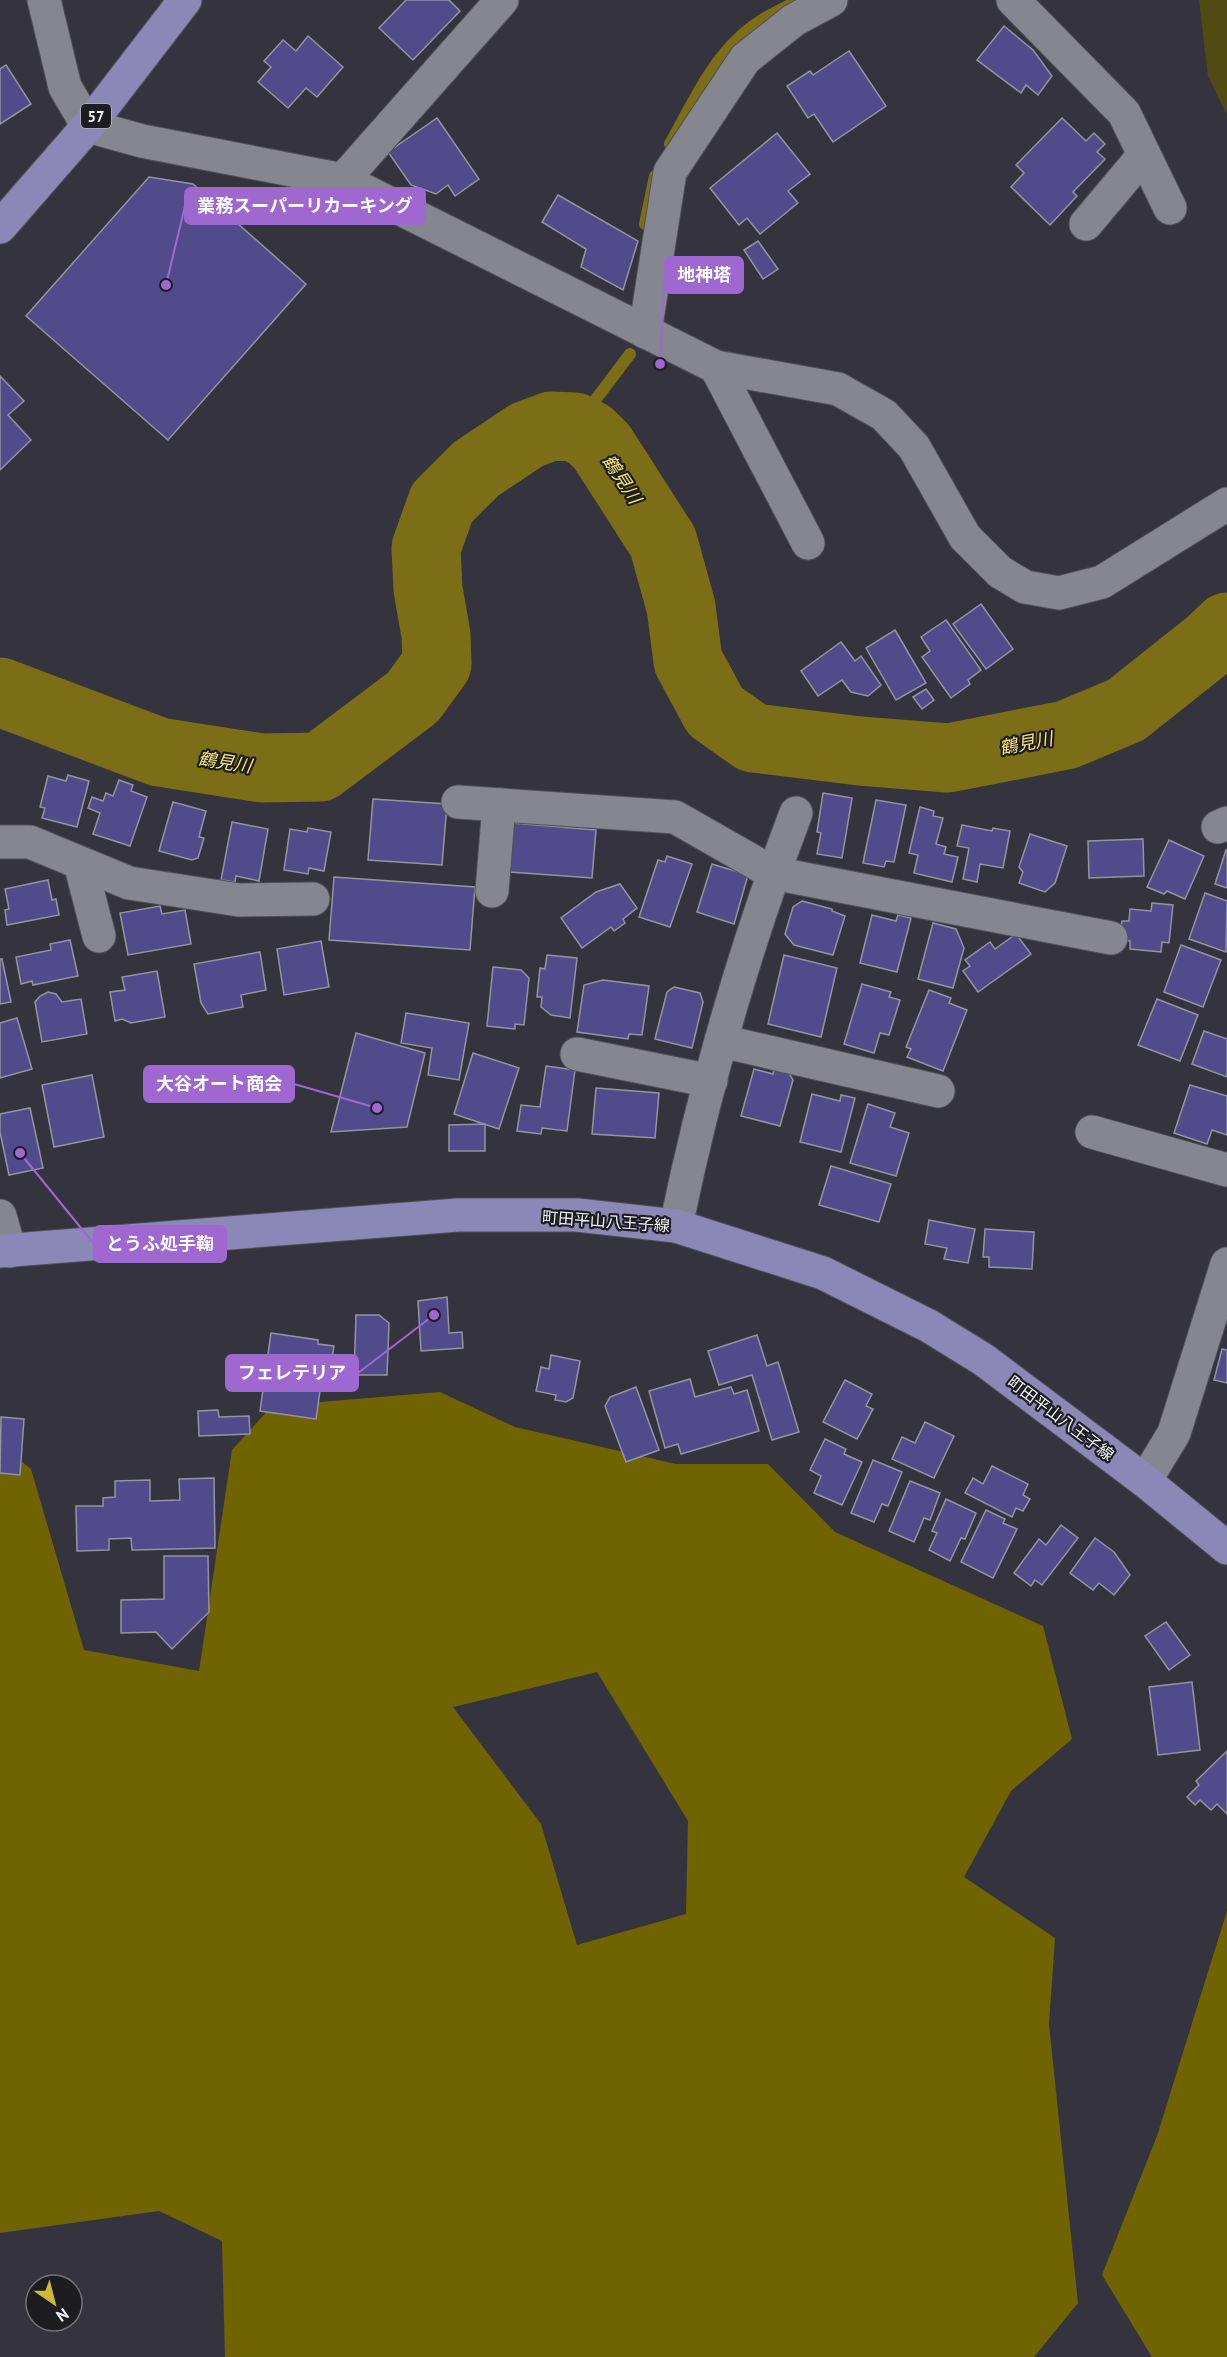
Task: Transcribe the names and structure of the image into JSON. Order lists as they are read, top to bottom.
{
  "streets": {
    "main road": ["57", "町田平山八王子線"]
  },
  "water": ["鶴見川"],
  "places": [
    "業務スーパーリカーキング",
    "地神塔",
    "大谷オート商会",
    "とうふ処手鞠",
    "フェレテリア"
  ],
  "north": "bottom right"
}
